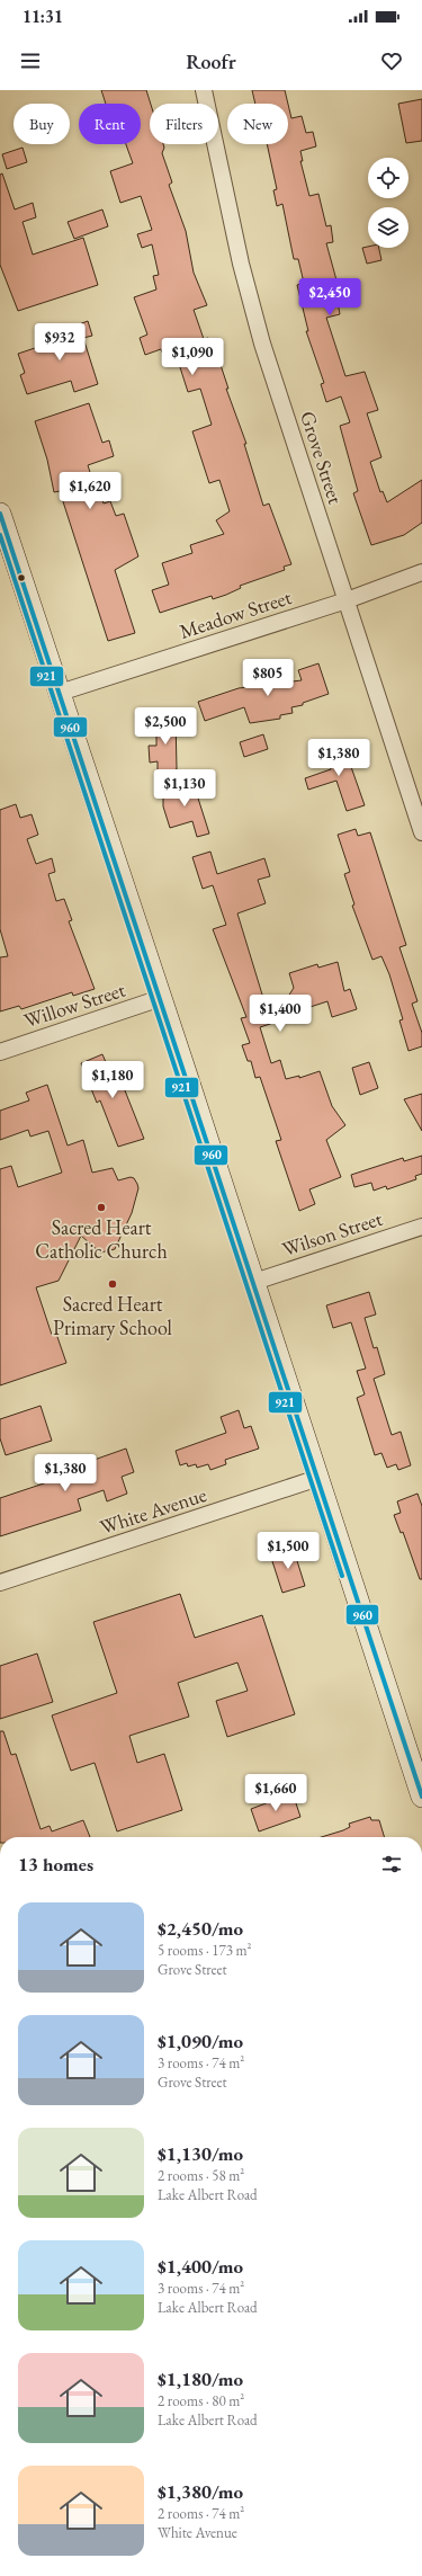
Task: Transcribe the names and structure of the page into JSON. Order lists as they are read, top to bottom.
{
  "streets": {
    "street": [
      "Grove Street",
      "Meadow Street",
      "Willow Street",
      "Wilson Street",
      "White Avenue"
    ]
  },
  "crossings": [
    ["Grove Street", "Meadow Street"]
  ],
  "places": ["Sacred Heart Catholic Church", "Sacred Heart Primary School"],
  "lines": ["transit line 960", "transit line 921"],
  "page": {
    "status": "11:31",
    "header": "Roofr",
    "chip": [
      "Buy",
      "Rent",
      "Filters",
      "New"
    ],
    "price": [
      "$2,450",
      "$932",
      "$1,090",
      "$1,620",
      "$805",
      "$2,500",
      "$1,380",
      "$1,130",
      "$1,400",
      "$1,180",
      "$1,380",
      "$1,500",
      "$1,660"
    ],
    "heading": "13 homes",
    "list": [
      {
        "name": "$2,450/mo",
        "note": "5 rooms · 173 m² · Grove Street"
      },
      {
        "name": "$1,090/mo",
        "note": "3 rooms · 74 m² · Grove Street"
      },
      {
        "name": "$1,130/mo",
        "note": "2 rooms · 58 m² · Lake Albert Road"
      },
      {
        "name": "$1,400/mo",
        "note": "3 rooms · 74 m² · Lake Albert Road"
      },
      {
        "name": "$1,180/mo",
        "note": "2 rooms · 80 m² · Lake Albert Road"
      },
      {
        "name": "$1,380/mo",
        "note": "2 rooms · 74 m² · White Avenue"
      }
    ]
  }
}
